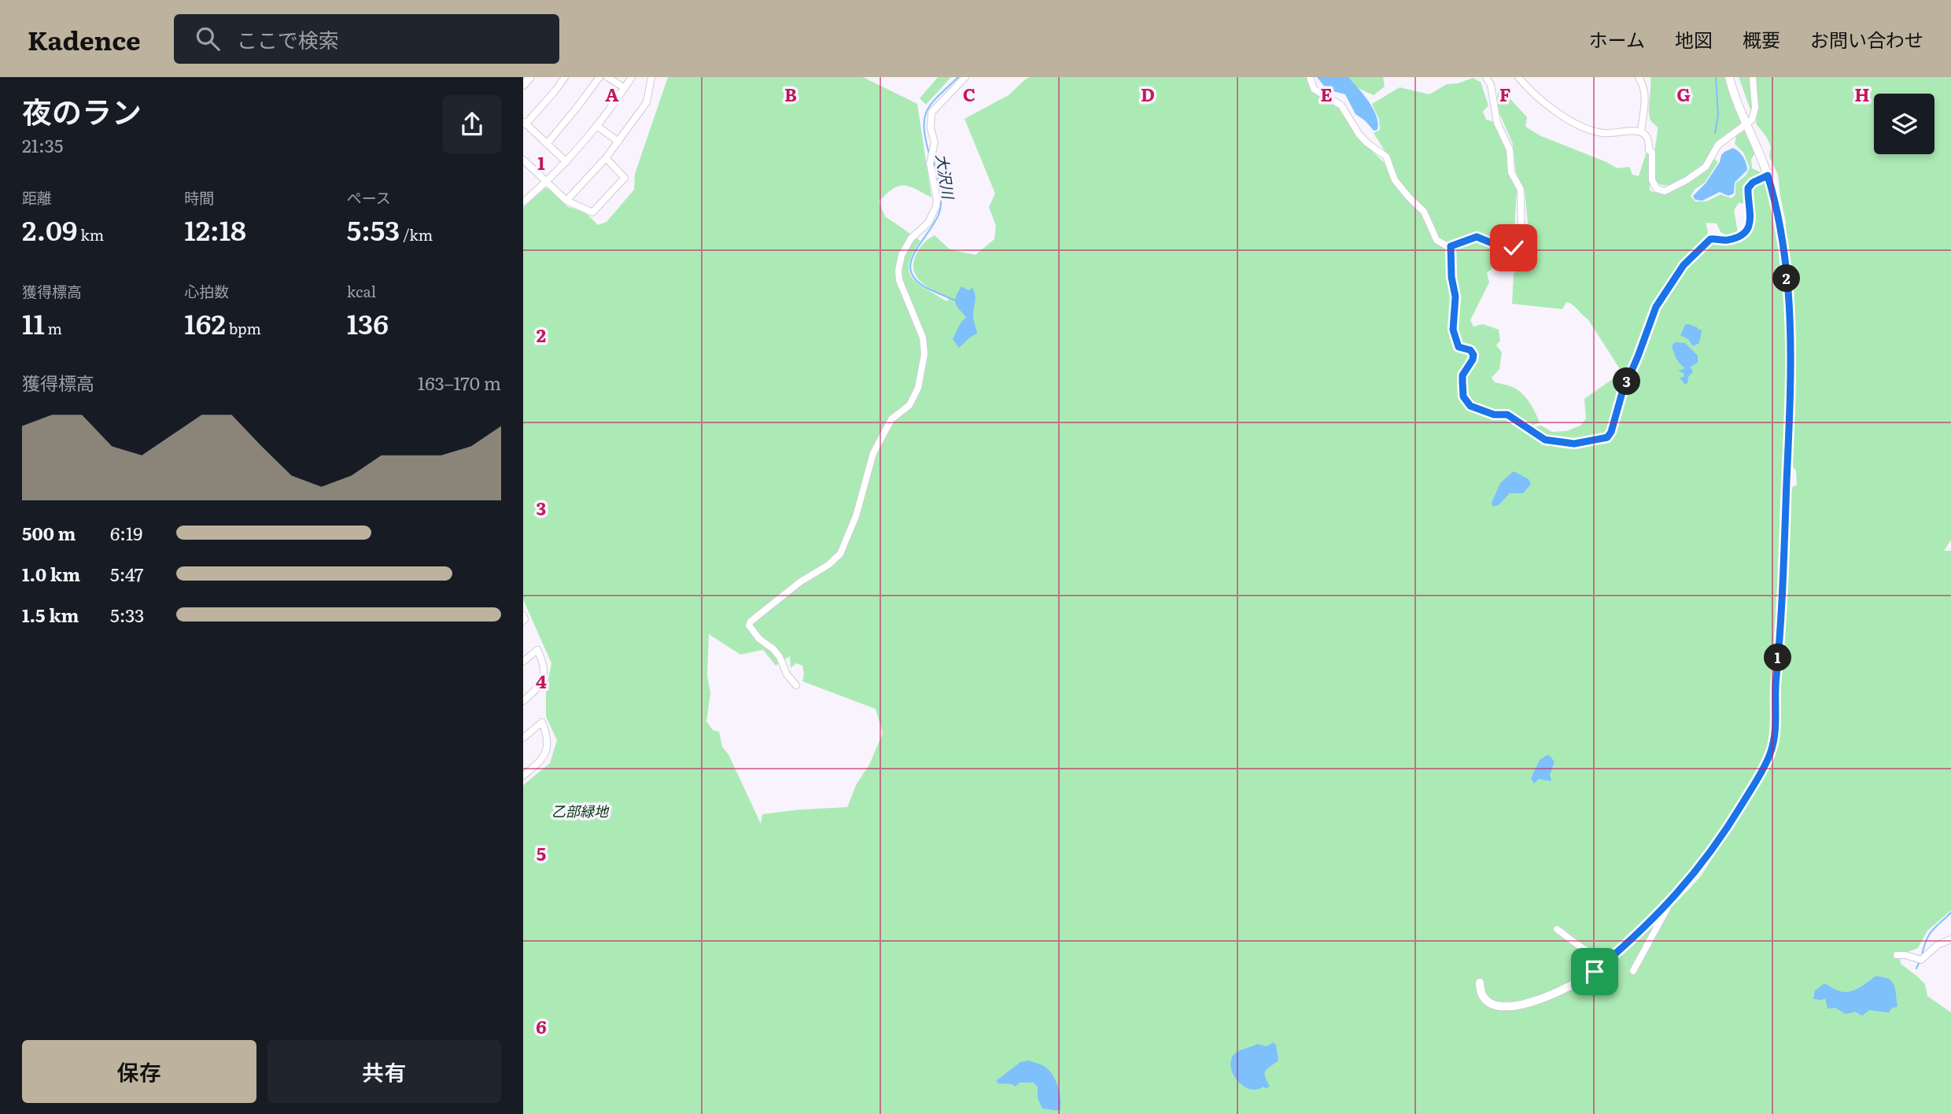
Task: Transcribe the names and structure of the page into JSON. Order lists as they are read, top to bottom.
{
  "water": ["大沢川"],
  "parks": ["乙部緑地"],
  "page": {
    "header": "Kadence",
    "search": "ここで検索",
    "nav": [
      "ホーム",
      "地図",
      "概要",
      "お問い合わせ"
    ],
    "heading": ["夜のラン", "21:35"],
    "stats": [
      ["距離", "2.09 km"],
      ["時間", "12:18"],
      ["ペース", "5:53 /km"],
      ["獲得標高", "11 m"],
      ["心拍数", "162 bpm"],
      ["kcal", "136"]
    ],
    "pins": ["2", "3", "1"],
    "chart": ["獲得標高", "163–170 m"],
    "list": [
      {
        "name": "500 m",
        "note": "6:19"
      },
      {
        "name": "1.0 km",
        "note": "5:47"
      },
      {
        "name": "1.5 km",
        "note": "5:33"
      }
    ],
    "buttons": ["保存", "共有"]
  },
  "grid": {
    "columns": [
      "A",
      "B",
      "C",
      "D",
      "E",
      "F",
      "G",
      "H"
    ],
    "rows": [
      "1",
      "2",
      "3",
      "4",
      "5",
      "6"
    ]
  }
}
